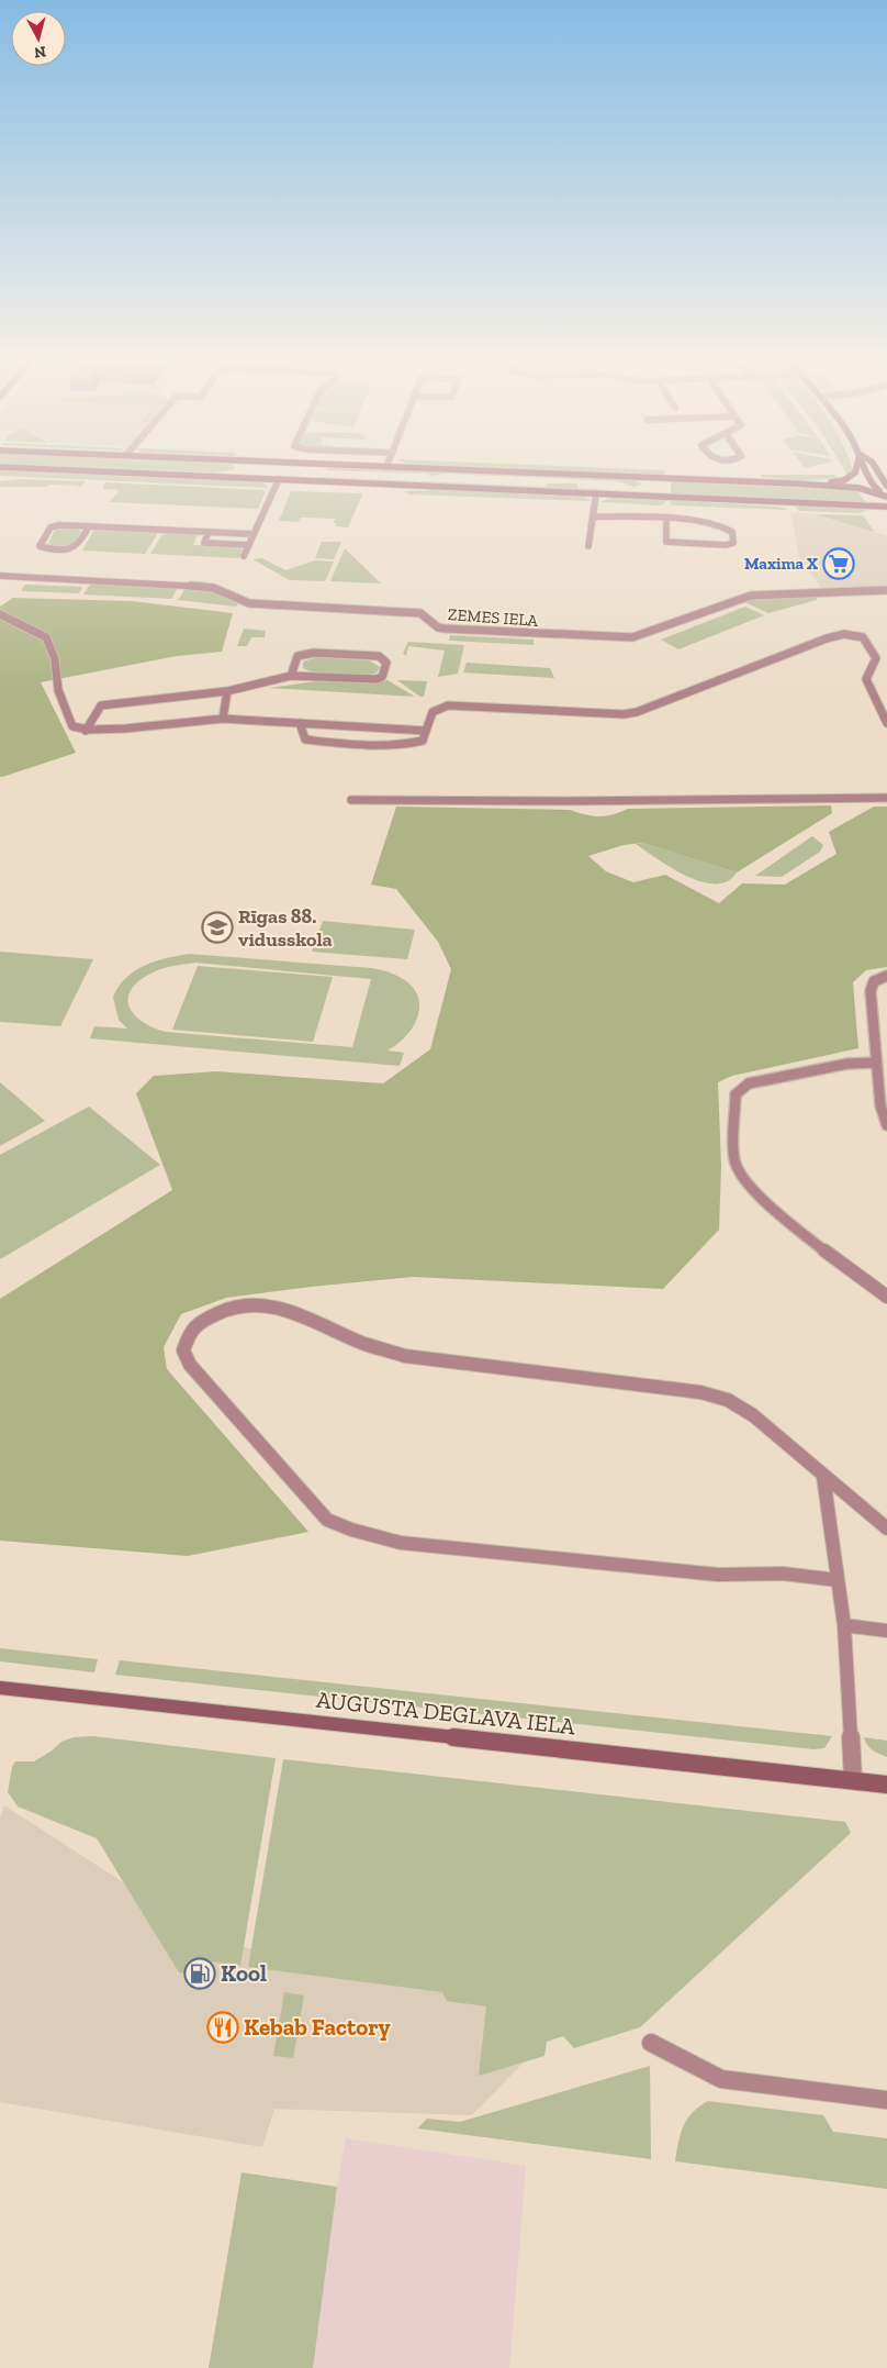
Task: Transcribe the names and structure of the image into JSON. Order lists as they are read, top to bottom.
{
  "streets": {
    "street": ["ZEMES IELA", "AUGUSTA DEGLAVA IELA"]
  },
  "places": {
    "supermarket": ["Maxima X"],
    "school or university": ["Rīgas 88. vidusskola"],
    "fuel station": ["Kool"],
    "restaurant": ["Kebab Factory"]
  },
  "north": "bottom"
}
